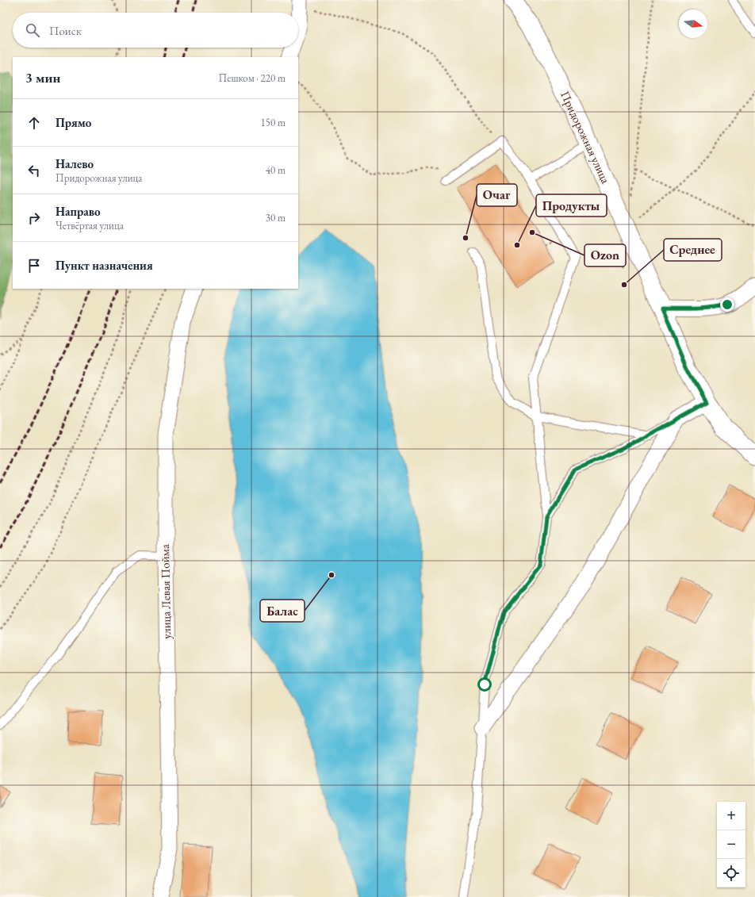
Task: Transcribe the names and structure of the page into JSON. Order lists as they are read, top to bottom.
{
  "streets": {
    "main road": ["Придорожная улица"],
    "street": ["улица Левая Пойма"]
  },
  "places": [
    "Ozon",
    "Очаг",
    "Продукты",
    "Среднее",
    "Балас"
  ],
  "north": "right",
  "page": {
    "search": "Поиск",
    "heading": ["3 мин", "Пешком · 220 m"],
    "list": [
      ["Прямо", "150 m"],
      ["Налево", "Придорожная улица", "40 m"],
      ["Направо", "Четвёртая улица", "30 m"],
      "Пункт назначения"
    ],
    "map_buttons": ["+", "−"]
  }
}
